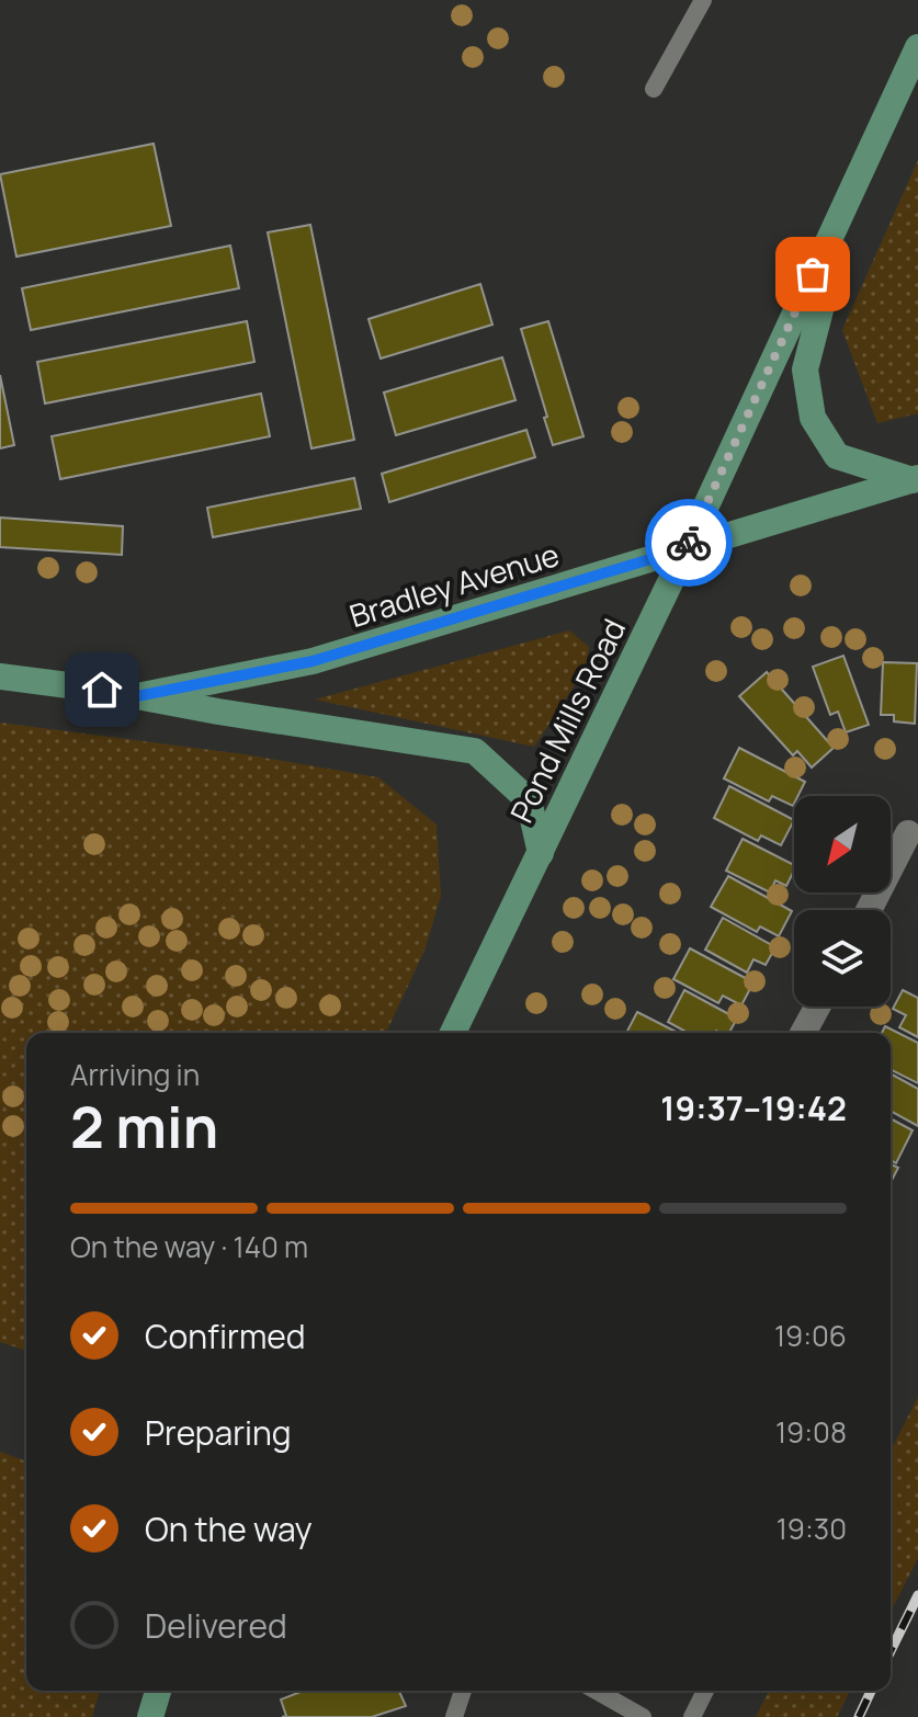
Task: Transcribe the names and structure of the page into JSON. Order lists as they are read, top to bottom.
{
  "streets": {
    "main road": ["Bradley Avenue", "Pond Mills Road"]
  },
  "crossings": [
    ["Bradley Avenue", "Pond Mills Road"]
  ],
  "north": "bottom left",
  "page": {
    "heading": ["2 min", "Arriving in", "19:37–19:42"],
    "bar": "On the way · 140 m",
    "list": [
      ["Confirmed", "19:06"],
      ["Preparing", "19:08"],
      ["On the way", "19:30"],
      "Delivered"
    ]
  }
}
